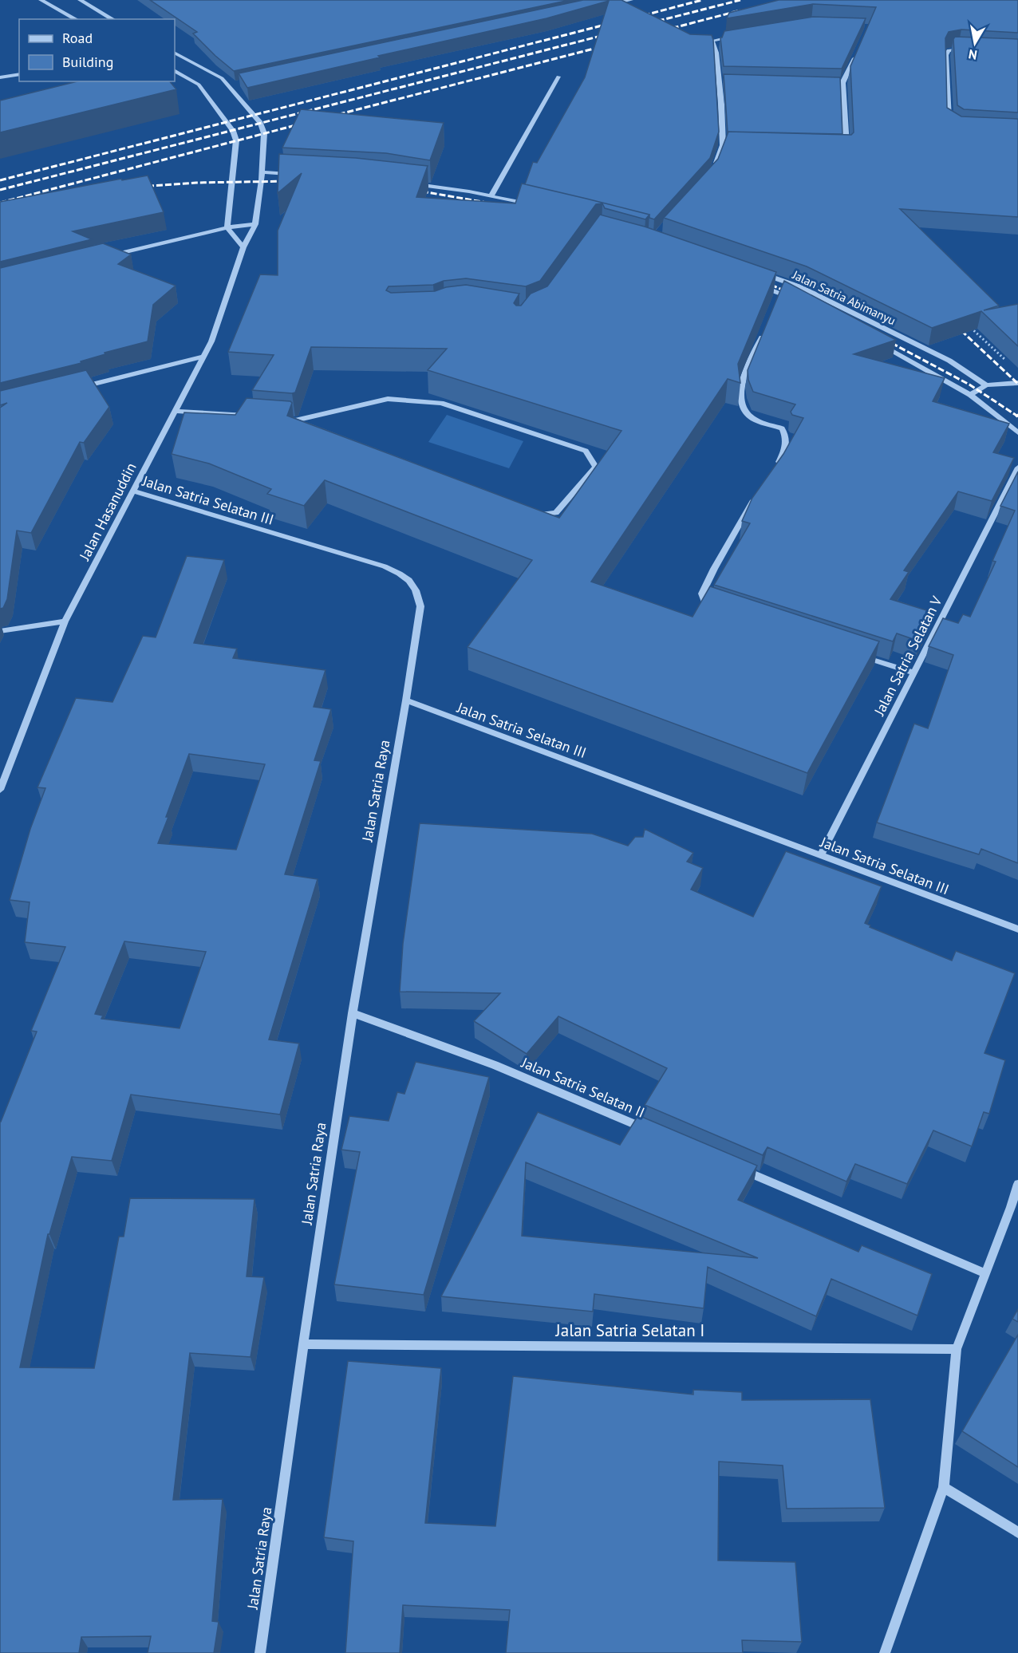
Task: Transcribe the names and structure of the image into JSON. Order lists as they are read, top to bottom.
{
  "streets": {
    "street": [
      "Jalan Satria Abimanyu",
      "Jalan Satria Selatan III",
      "Jalan Hasanuddin",
      "Jalan Satria Selatan V",
      "Jalan Satria Raya",
      "Jalan Satria Selatan II",
      "Jalan Satria Selatan I"
    ]
  },
  "crossings": [
    ["Jalan Satria Selatan III", "Jalan Hasanuddin"],
    ["Jalan Satria Selatan III", "Jalan Satria Selatan V"],
    ["Jalan Satria Selatan III", "Jalan Satria Raya"],
    ["Jalan Satria Raya", "Jalan Satria Selatan II"],
    ["Jalan Satria Raya", "Jalan Satria Selatan I"]
  ],
  "legend": ["Road", "Building"],
  "north": "bottom"
}
